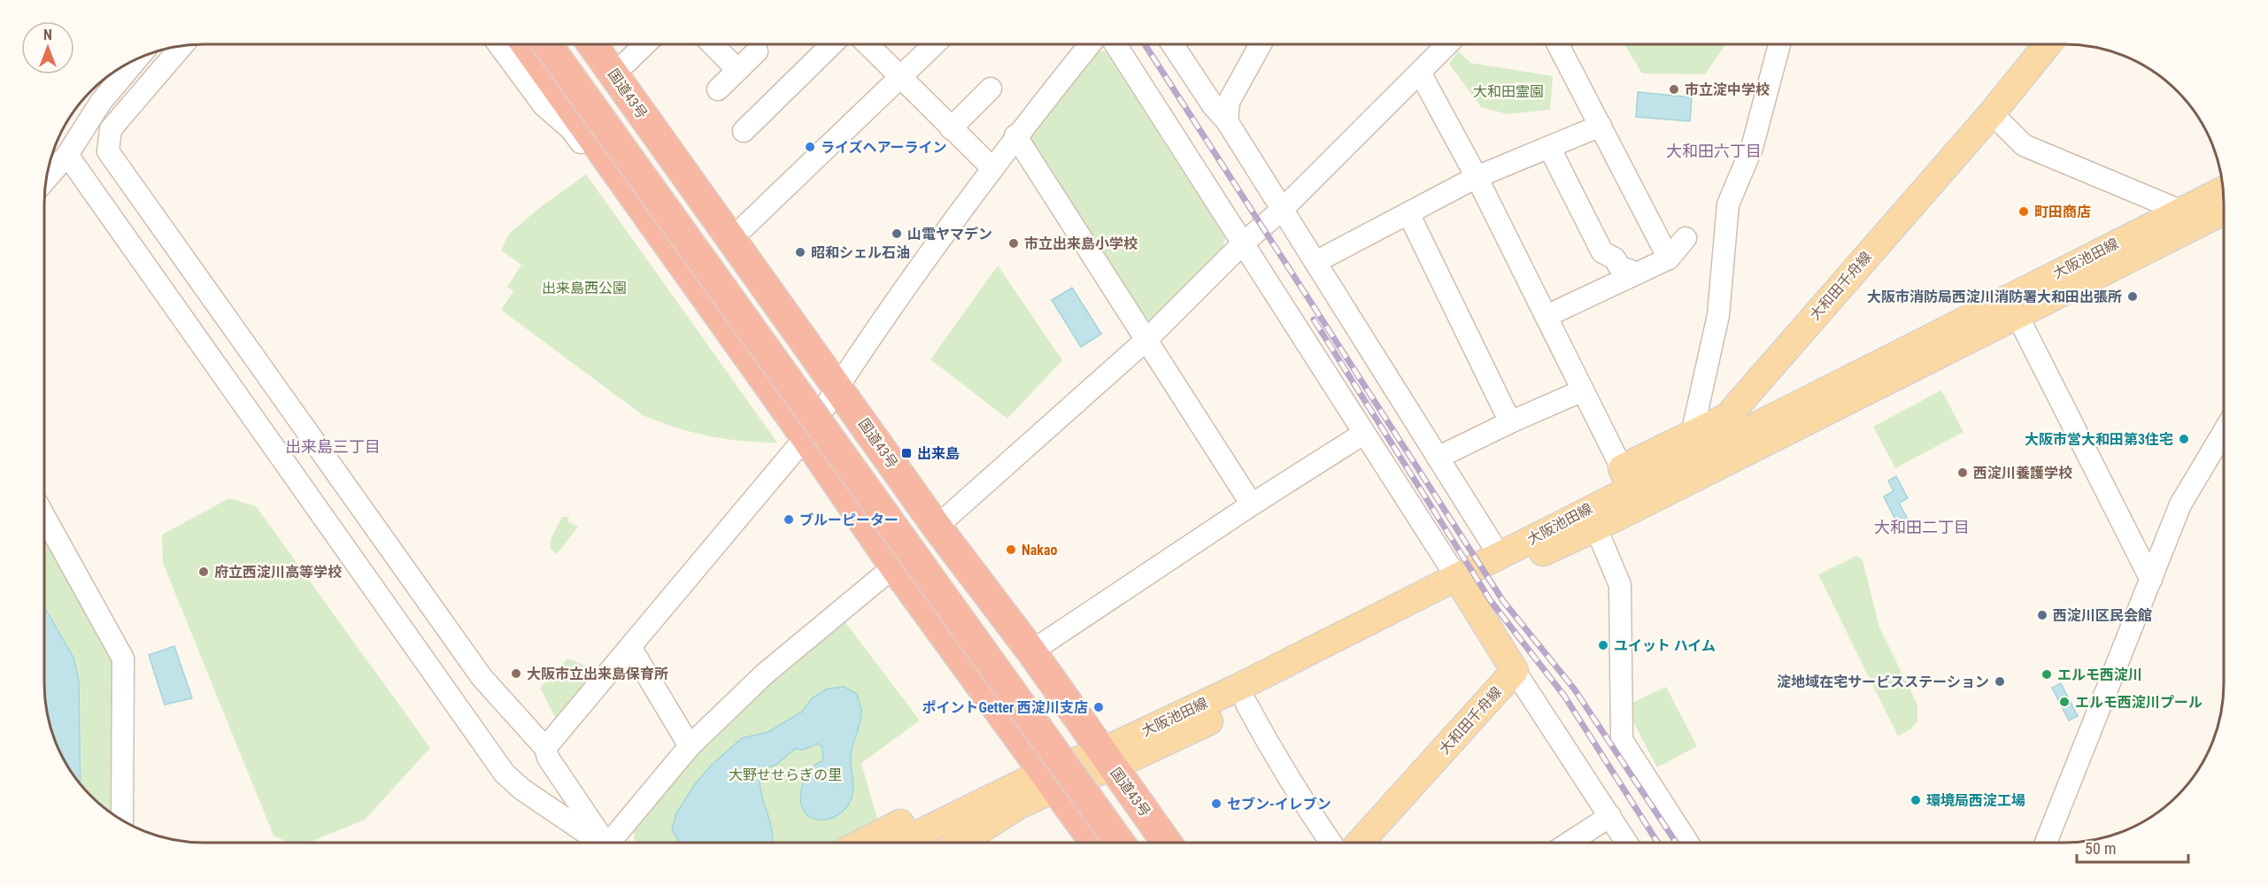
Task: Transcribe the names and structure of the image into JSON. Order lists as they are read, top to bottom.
{
  "streets": {
    "highway": ["国道43号"],
    "main road": ["大阪池田線", "大和田千舟線"]
  },
  "crossings": [
    ["国道43号", "大阪池田線"],
    ["大阪池田線", "大和田千舟線"]
  ],
  "districts": ["大和田六丁目", "出来島三丁目", "大和田二丁目"],
  "parks": ["大和田霊園", "出来島西公園", "大野せせらぎの里"],
  "places": {
    "other": [
      "市立淀中学校",
      "ライズヘアーライン",
      "町田商店",
      "山電ヤマデン",
      "市立出来島小学校",
      "昭和シェル石油",
      "大阪市消防局西淀川消防署大和田出張所",
      "大阪市営大和田第3住宅",
      "西淀川養護学校",
      "ブルーピーター",
      "Nakao",
      "府立西淀川高等学校",
      "西淀川区民会館",
      "ユイット ハイム",
      "大阪市立出来島保育所",
      "エルモ西淀川",
      "淀地域在宅サービスステーション",
      "エルモ西淀川プール",
      "ポイントGetter 西淀川支店",
      "環境局西淀工場",
      "セブン-イレブン"
    ],
    "transit": ["出来島"]
  },
  "scale_bar": "50 m",
  "north": "top"
}
